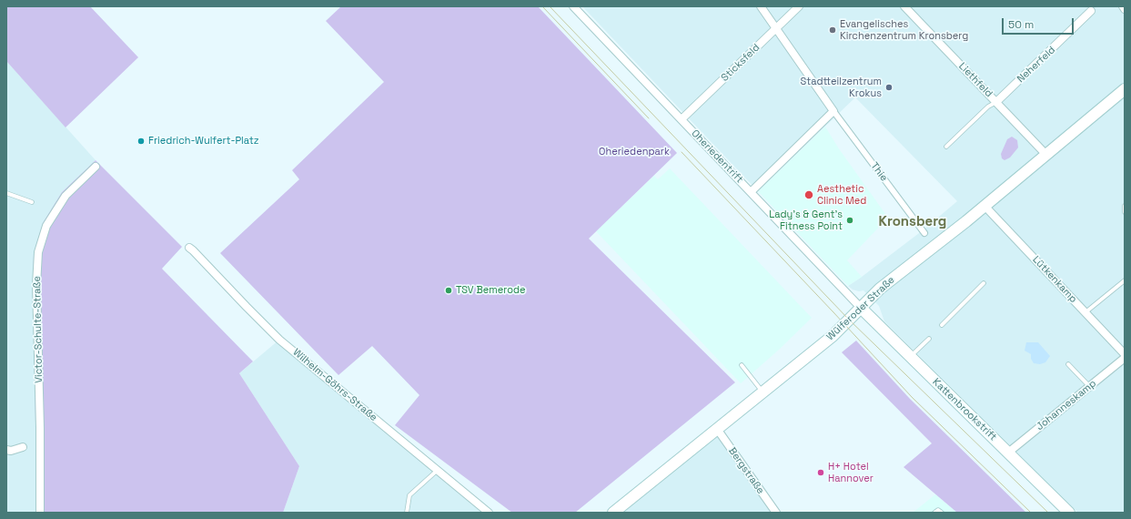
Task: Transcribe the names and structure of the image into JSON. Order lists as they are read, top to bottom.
{
  "streets": {
    "main road": ["Wülferoder Straße", "Kattenbrookstrift"],
    "street": [
      "Sticksfeld",
      "Neherfeld",
      "Liethfeld",
      "Oheriedentrift",
      "Thie",
      "Lütkenkamp",
      "Victor-Schulte-Straße",
      "Wilhelm-Göhrs-Straße",
      "Johanneskamp",
      "Bergstraße"
    ]
  },
  "crossings": [
    ["Sticksfeld", "Oheriedentrift"],
    ["Sticksfeld", "Thie"],
    ["Neherfeld", "Liethfeld"],
    ["Liethfeld", "Wülferoder Straße"],
    ["Oheriedentrift", "Wülferoder Straße"],
    ["Oheriedentrift", "Kattenbrookstrift"],
    ["Lütkenkamp", "Wülferoder Straße"],
    ["Wülferoder Straße", "Kattenbrookstrift"],
    ["Wülferoder Straße", "Bergstraße"],
    ["Johanneskamp", "Kattenbrookstrift"]
  ],
  "districts": ["Kronsberg"],
  "parks": ["Oheriedenpark"],
  "places": [
    "Evangelisches Kirchenzentrum Kronsberg",
    "Stadtteilzentrum Krokus",
    "Friedrich-Wulfert-Platz",
    "Aesthetic Clinic Med",
    "Lady's & Gent's Fitness Point",
    "TSV Bemerode",
    "H+ Hotel Hannover"
  ],
  "scale_bar": "50 m"
}
